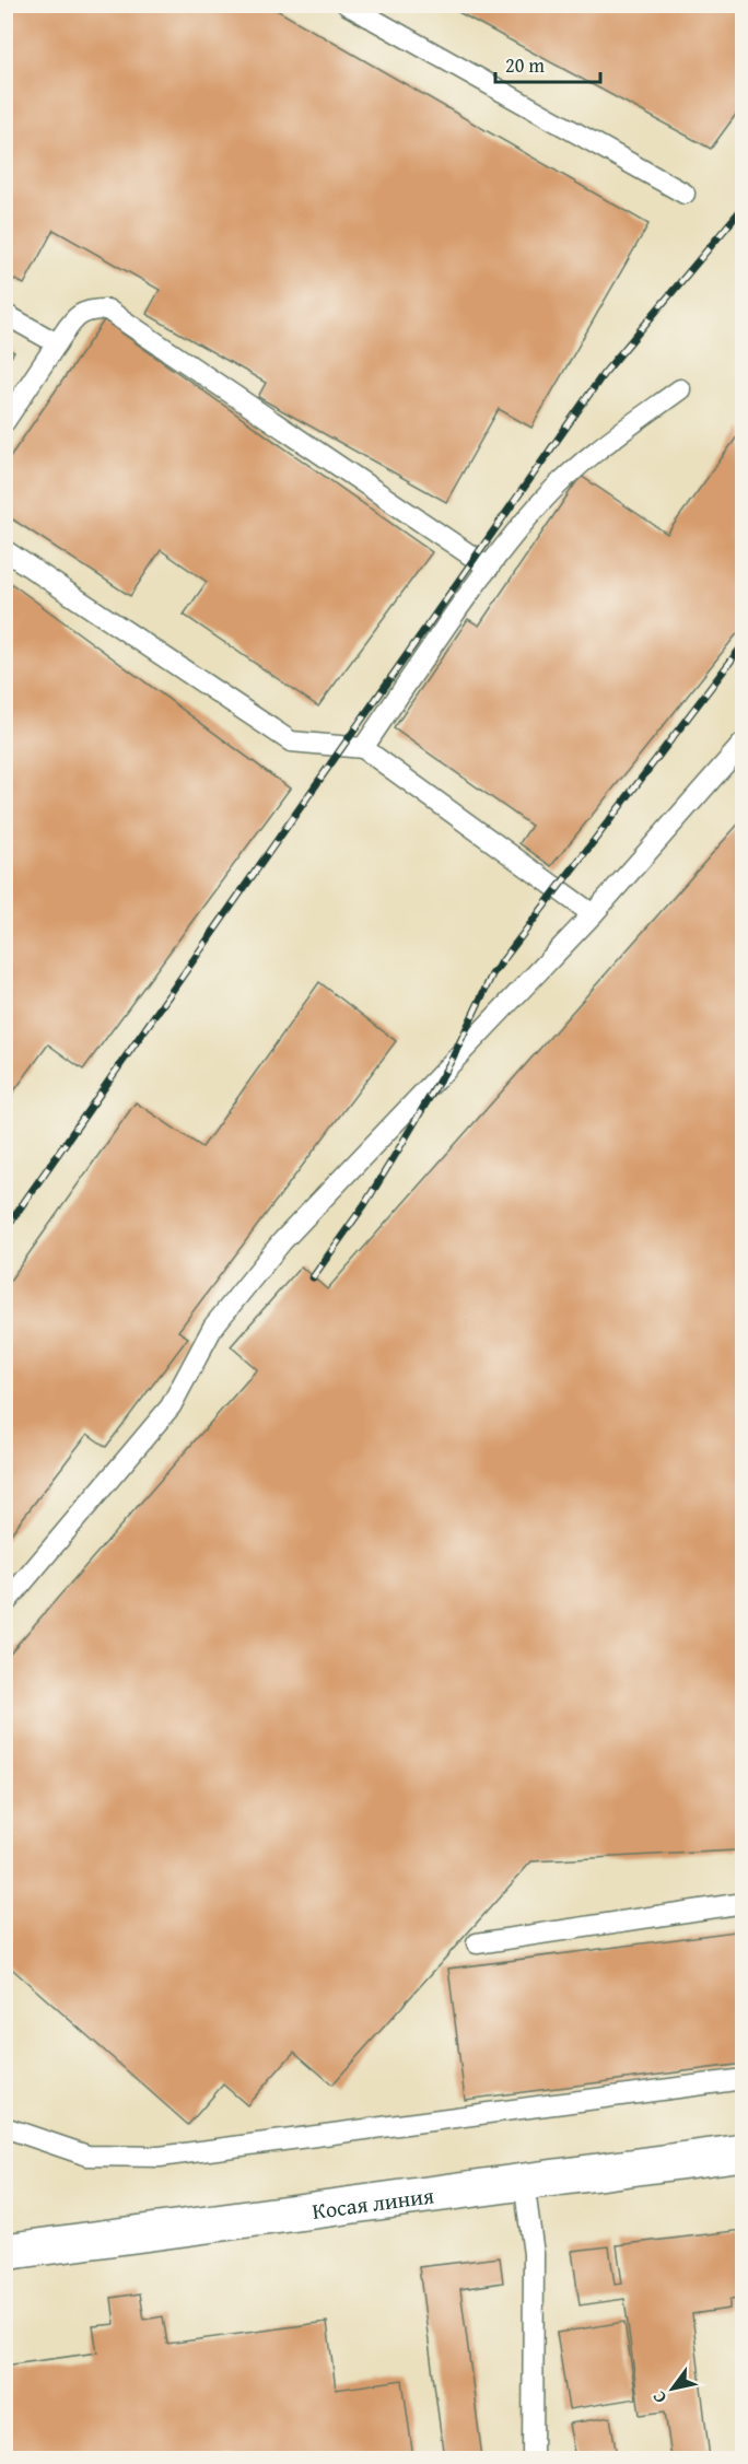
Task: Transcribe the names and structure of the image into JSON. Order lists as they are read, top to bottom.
{
  "streets": {
    "street": ["Косая линия"]
  },
  "scale_bar": "20 m",
  "north": "bottom left"
}
